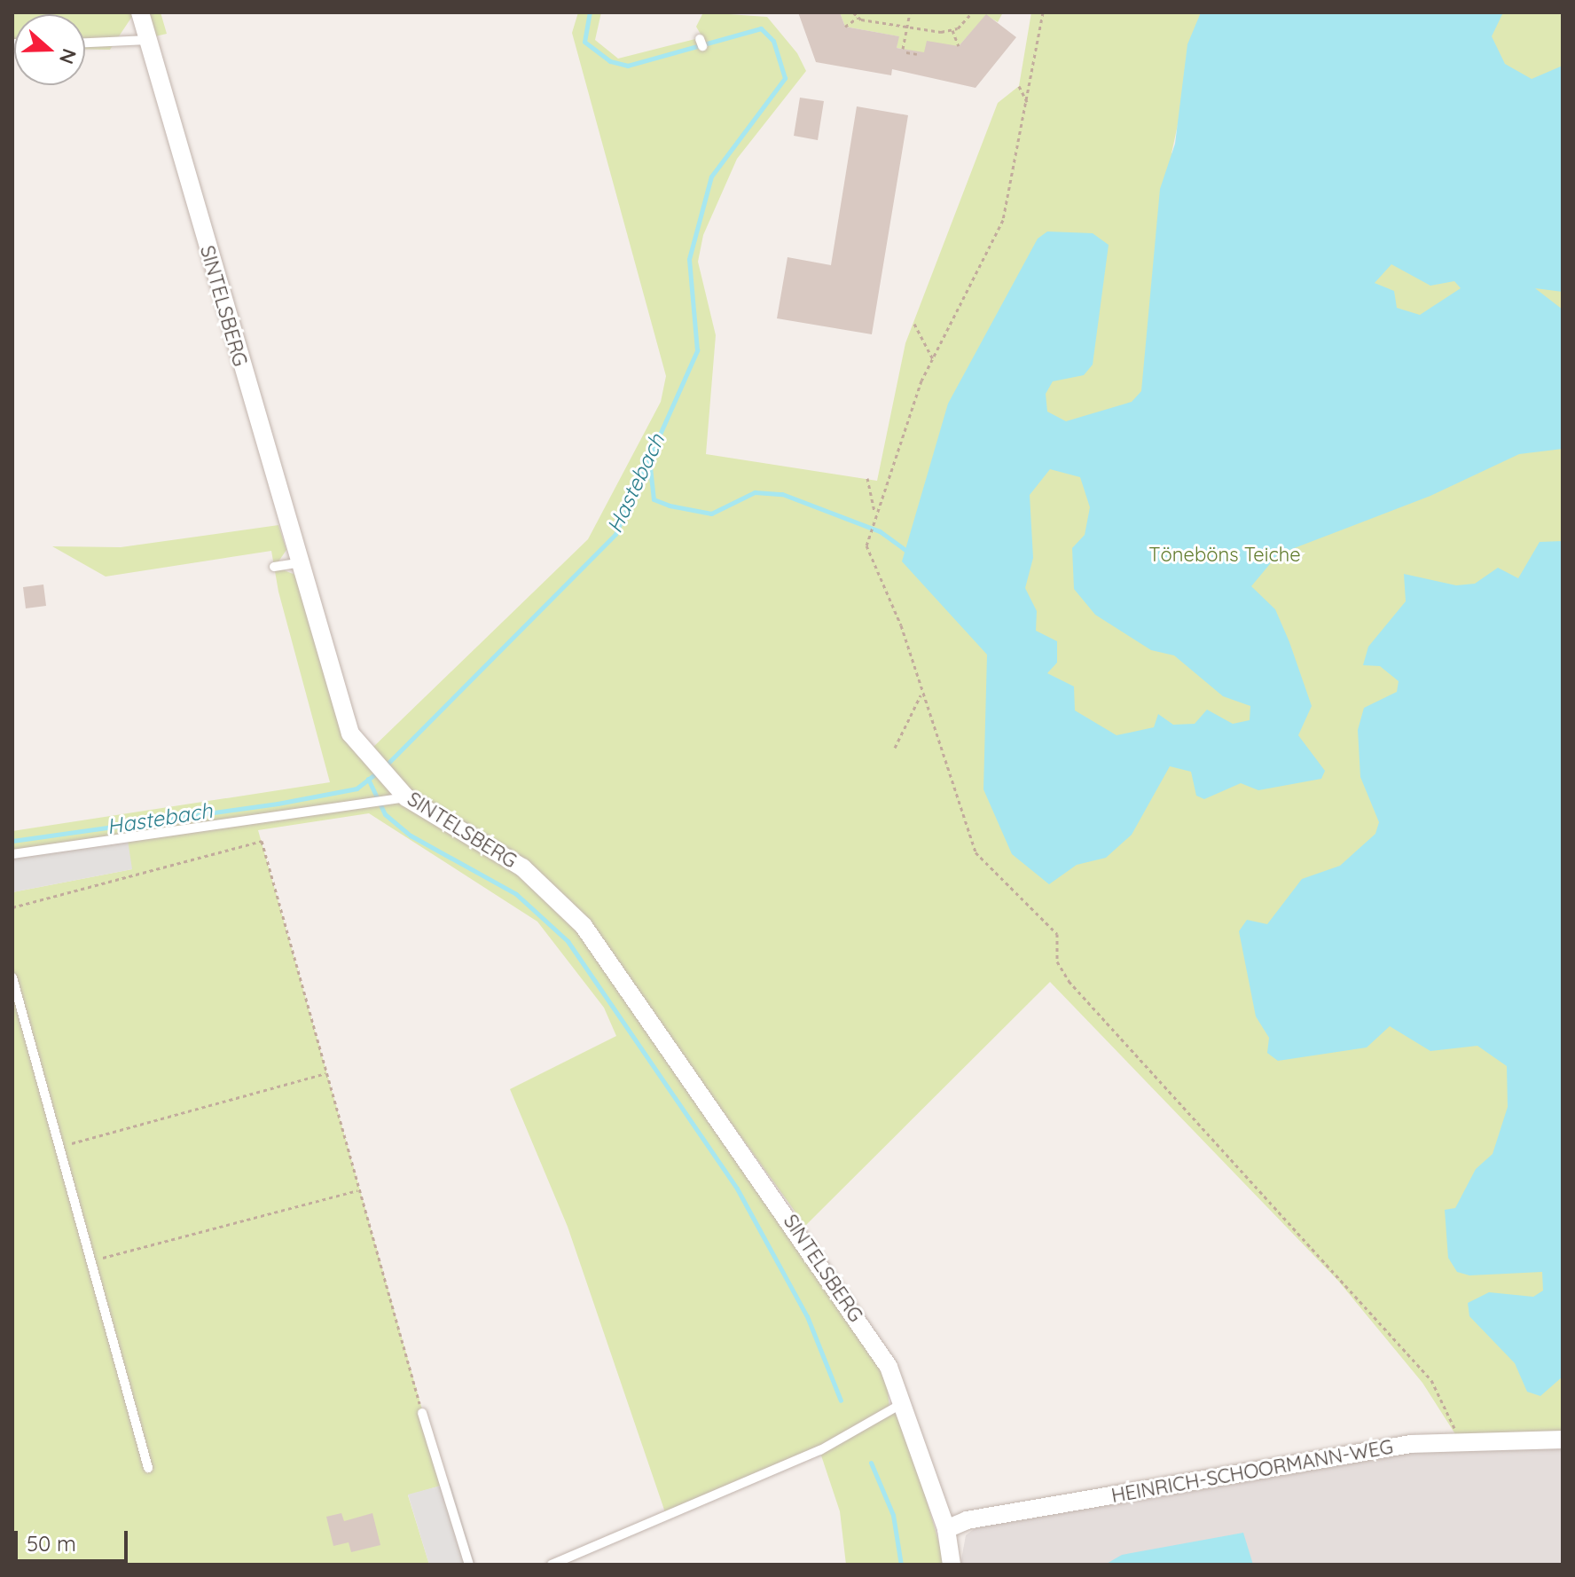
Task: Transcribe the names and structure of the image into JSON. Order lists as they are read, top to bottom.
{
  "streets": {
    "street": ["SINTELSBERG", "HEINRICH-SCHOORMANN-WEG"]
  },
  "crossings": [
    ["SINTELSBERG", "HEINRICH-SCHOORMANN-WEG"]
  ],
  "water": ["Hastebach"],
  "parks": ["Töneböns Teiche"],
  "scale_bar": "50 m",
  "north": "right"
}
